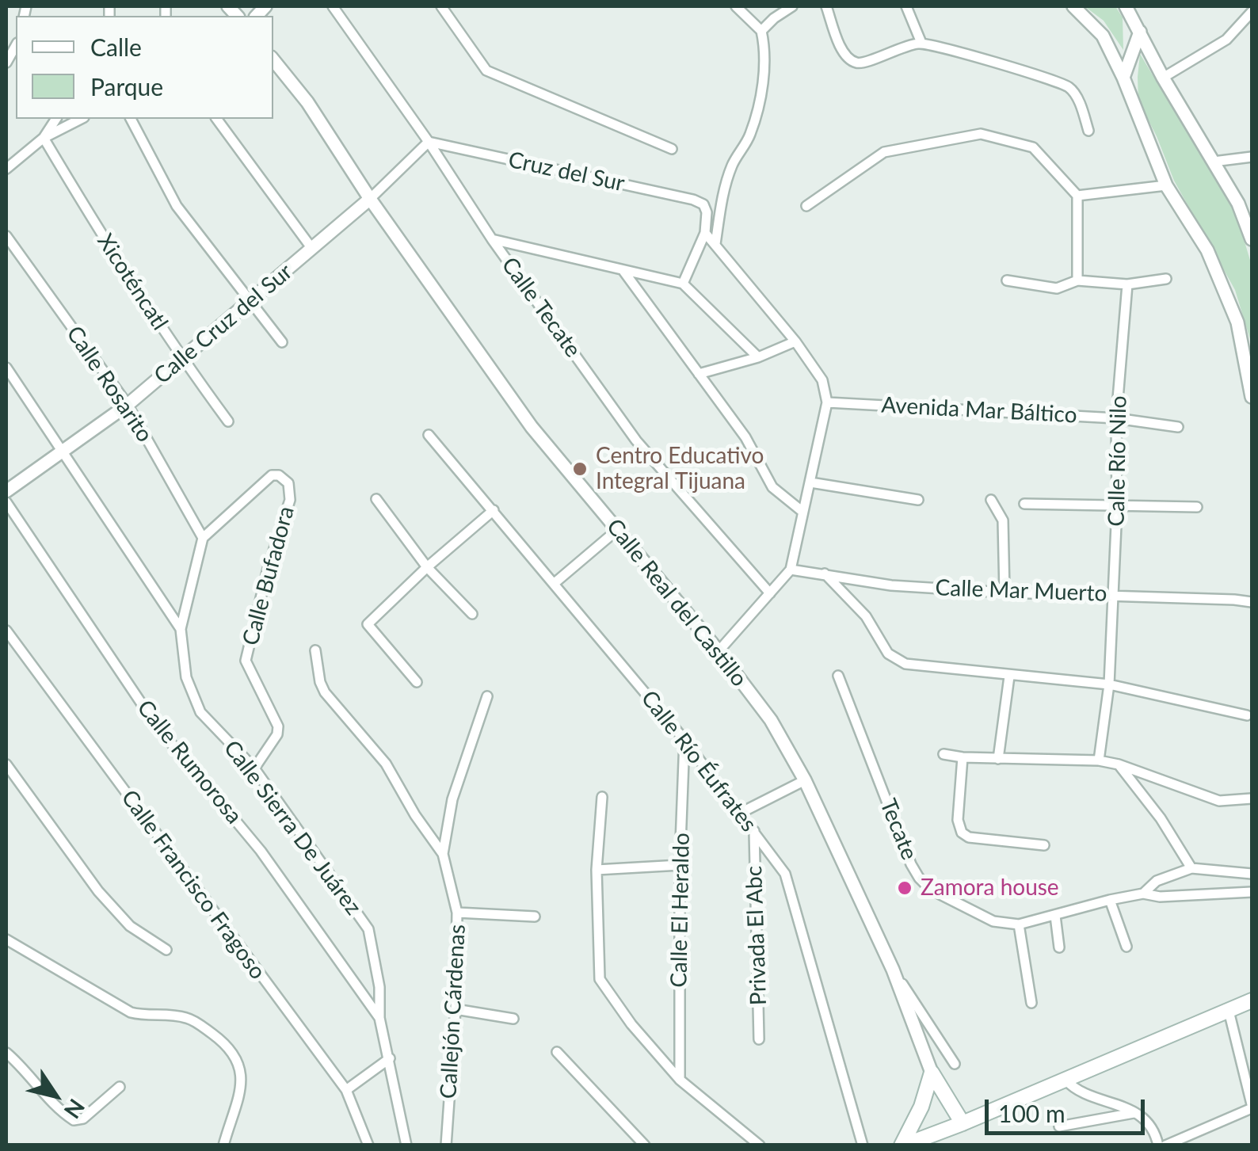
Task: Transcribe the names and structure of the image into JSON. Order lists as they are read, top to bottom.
{
  "streets": {
    "street": [
      "Cruz del Sur",
      "Xicoténcatl",
      "Calle Tecate",
      "Calle Cruz del Sur",
      "Calle Rosarito",
      "Avenida Mar Báltico",
      "Calle Río Nilo",
      "Calle Bufadora",
      "Calle Mar Muerto",
      "Calle Real del Castillo",
      "Calle Río Éufrates",
      "Calle Rumorosa",
      "Calle Sierra De Juárez",
      "Tecate",
      "Calle Francisco Fragoso",
      "Calle El Heraldo",
      "Privada El Abc",
      "Callejón Cárdenas"
    ]
  },
  "crossings": [
    ["Cruz del Sur", "Calle Tecate"],
    ["Cruz del Sur", "Calle Cruz del Sur"],
    ["Xicoténcatl", "Calle Cruz del Sur"],
    ["Calle Tecate", "Calle Cruz del Sur"],
    ["Calle Cruz del Sur", "Calle Rosarito"],
    ["Calle Cruz del Sur", "Calle Real del Castillo"],
    ["Calle Cruz del Sur", "Calle Sierra De Juárez"],
    ["Calle Rosarito", "Calle Bufadora"],
    ["Avenida Mar Báltico", "Calle Río Nilo"],
    ["Calle Río Nilo", "Calle Mar Muerto"],
    ["Calle Bufadora", "Calle Sierra De Juárez"],
    ["Calle Río Éufrates", "Calle El Heraldo"],
    ["Calle Río Éufrates", "Privada El Abc"],
    ["Calle Rumorosa", "Calle Sierra De Juárez"]
  ],
  "places": ["Centro Educativo Integral Tijuana", "Zamora house"],
  "legend": ["Calle", "Parque"],
  "scale_bar": "100 m",
  "north": "bottom right"
}
